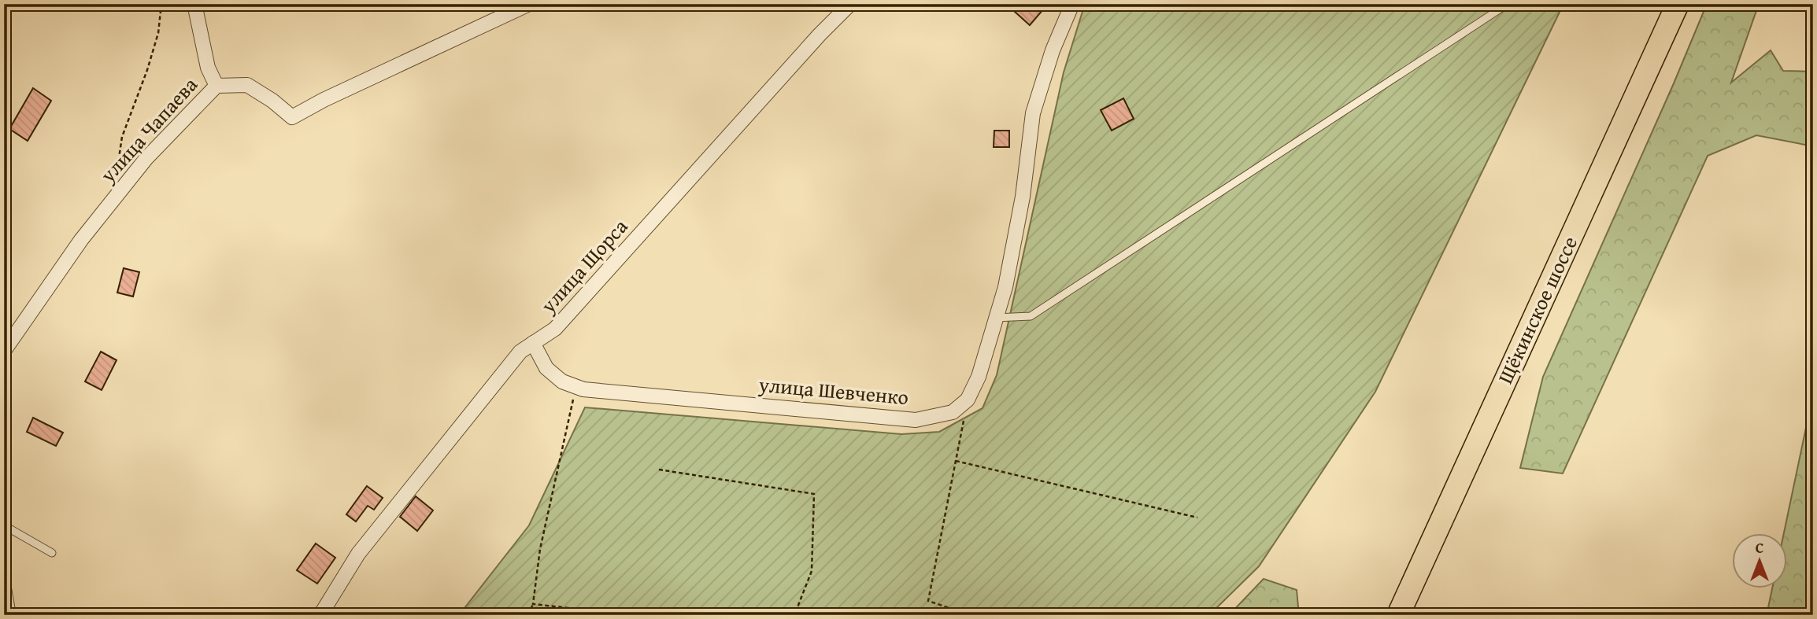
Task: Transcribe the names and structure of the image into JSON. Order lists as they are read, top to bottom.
{
  "streets": {
    "main road": ["Щёкинское шоссе"],
    "street": ["улица Чапаева", "улица Щорса", "улица Шевченко"]
  },
  "crossings": [
    ["улица Щорса", "улица Шевченко"]
  ],
  "north": "top"
}
